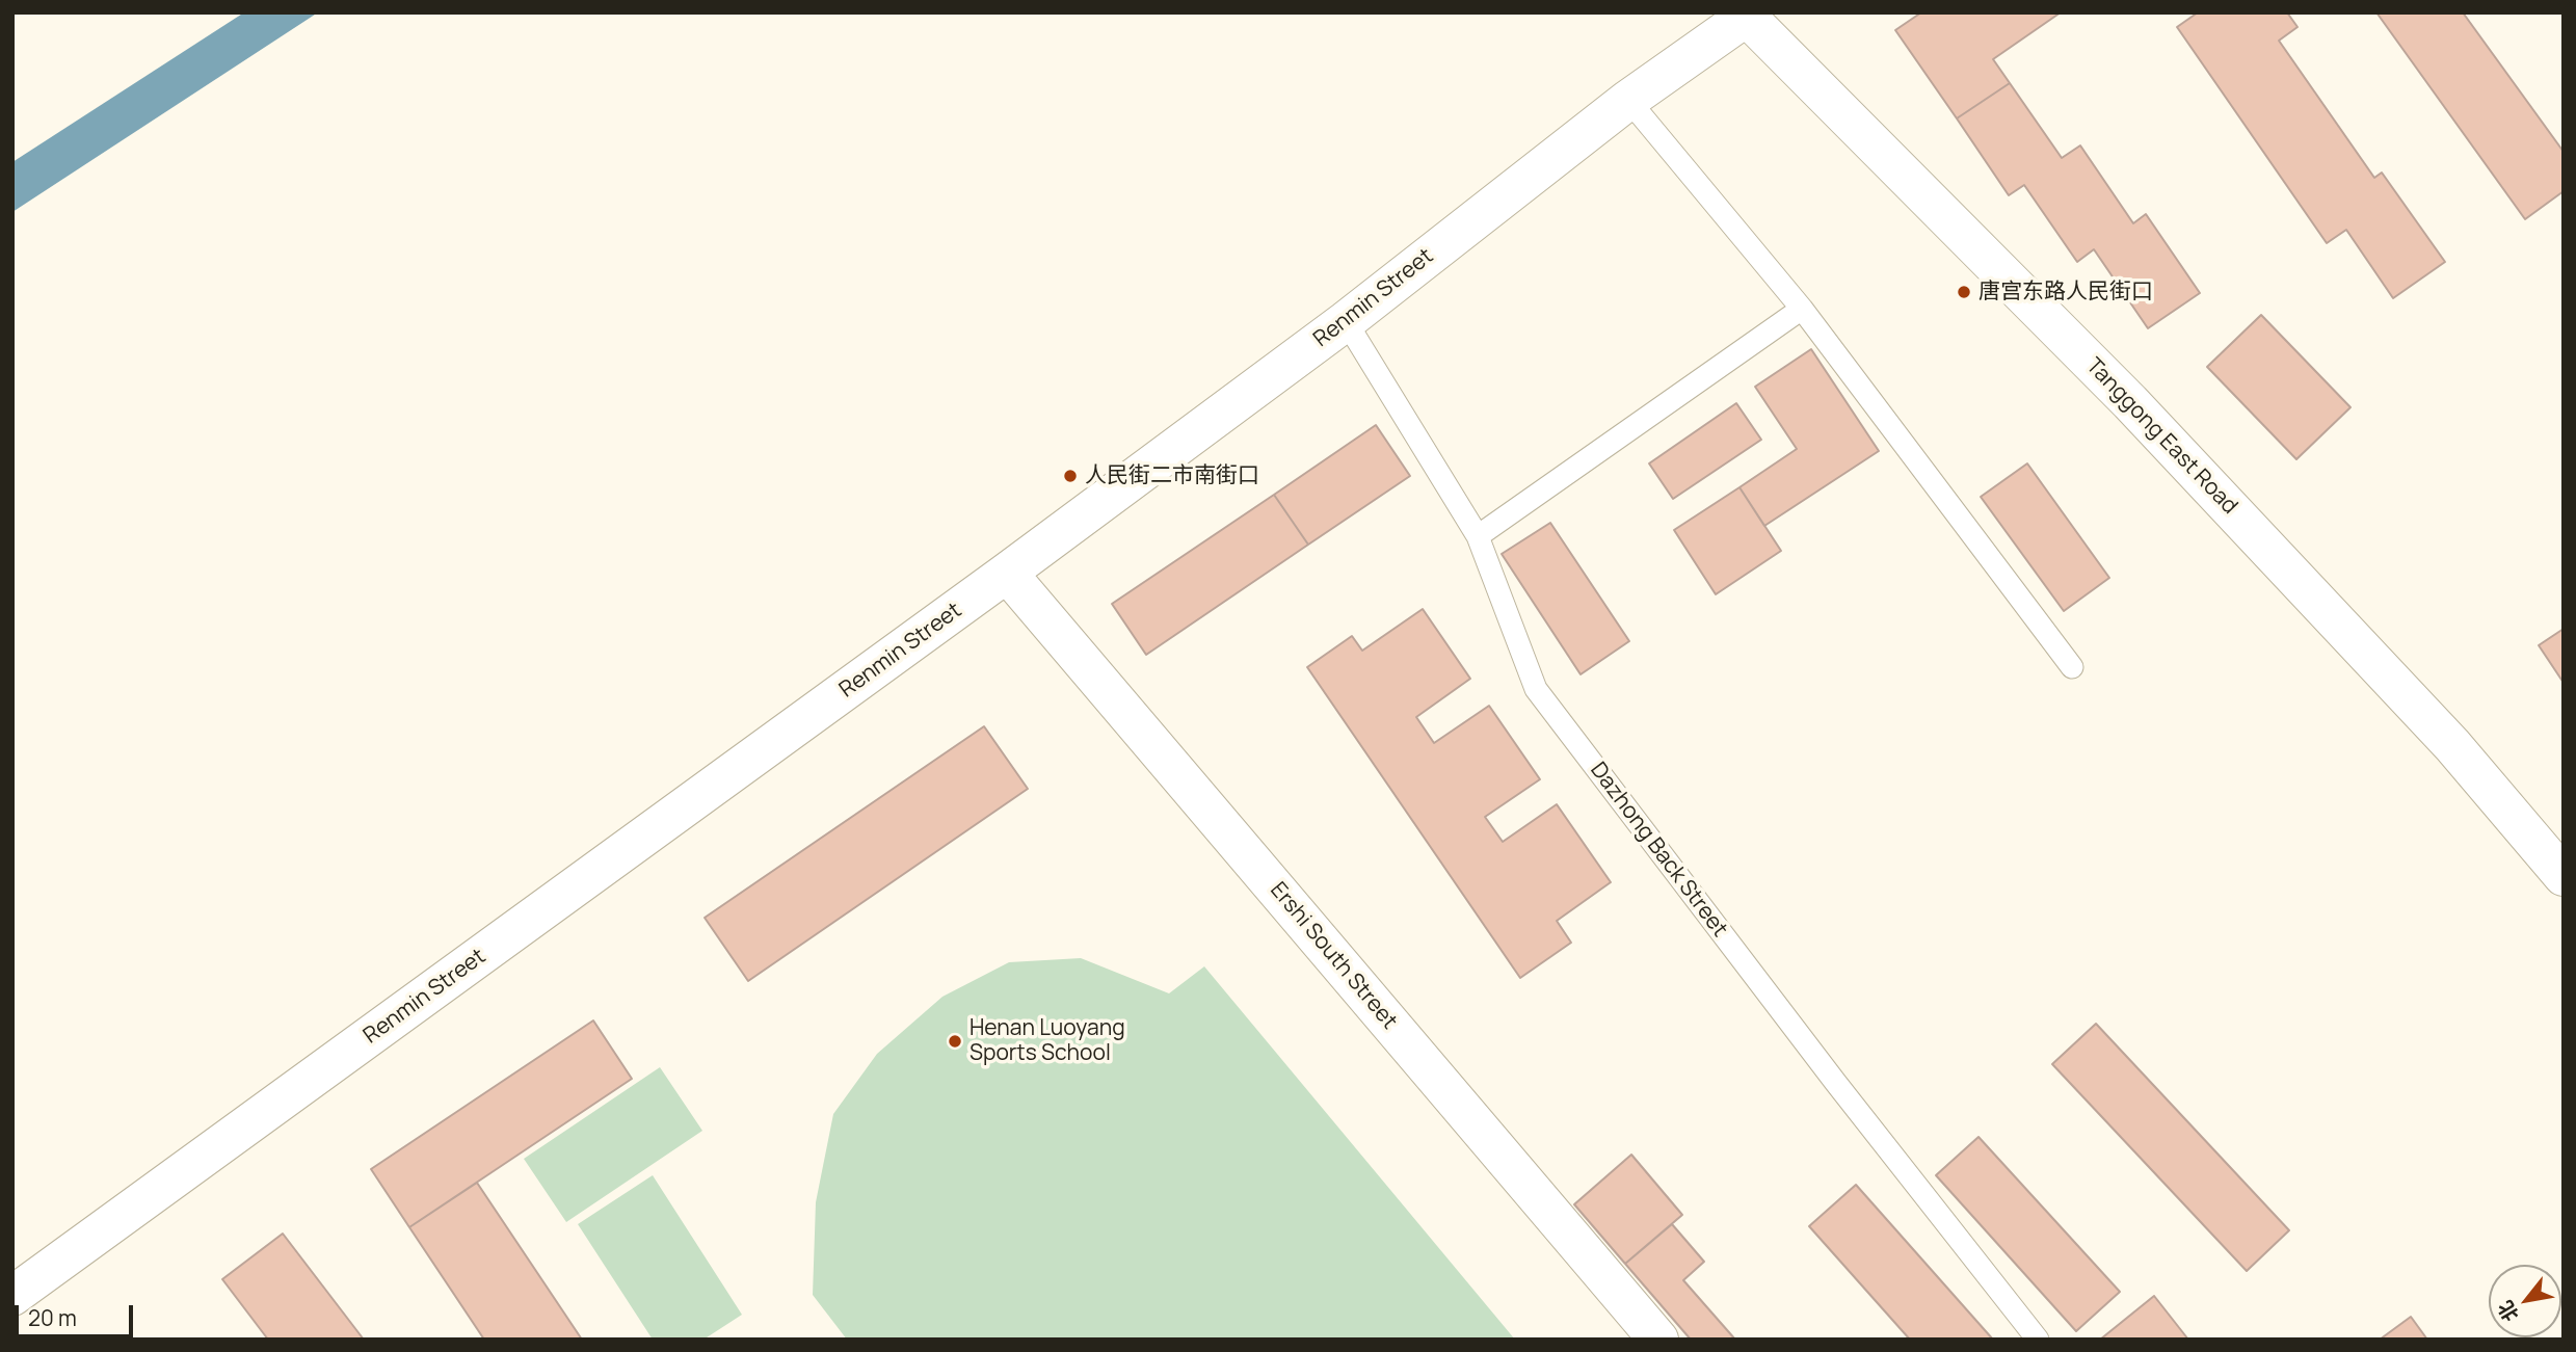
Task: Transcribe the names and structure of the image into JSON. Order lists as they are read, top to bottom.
{
  "streets": {
    "street": ["Renmin Street", "Tanggong East Road", "Ershi South Street"],
    "lane": ["Dazhong Back Street"]
  },
  "crossings": [
    ["Renmin Street", "Tanggong East Road"],
    ["Renmin Street", "Dazhong Back Street"],
    ["Renmin Street", "Ershi South Street"]
  ],
  "places": ["唐宫东路人民街口", "人民街二市南街口", "Henan Luoyang Sports School"],
  "scale_bar": "20 m",
  "north": "bottom left"
}
